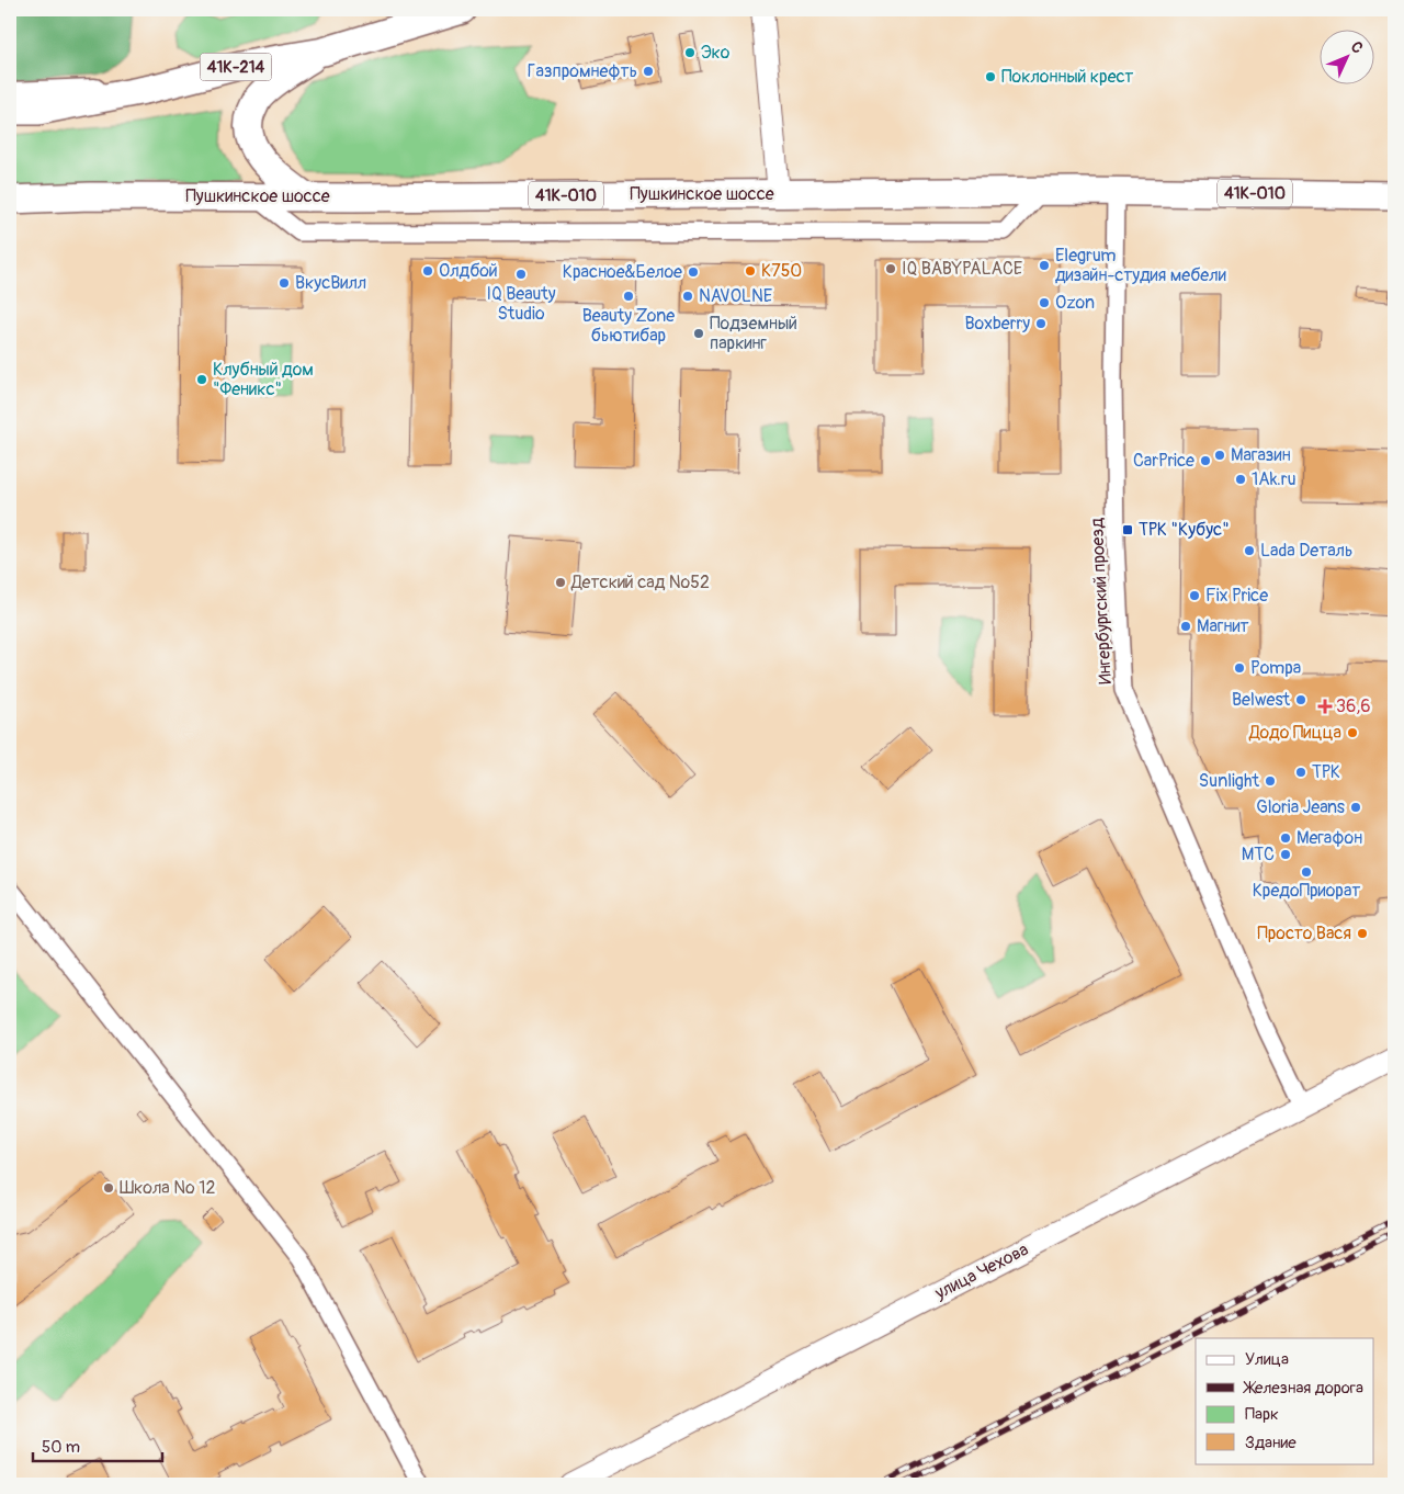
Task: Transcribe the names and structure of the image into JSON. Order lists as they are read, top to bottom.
{
  "streets": {
    "main road": ["41К-214", "41К-010", "Пушкинское шоссе"],
    "street": ["Ингербургский проезд", "улица Чехова"]
  },
  "crossings": [
    ["Пушкинское шоссе", "Ингербургский проезд"],
    ["Ингербургский проезд", "улица Чехова"]
  ],
  "places": {
    "other": [
      "Эко",
      "Газпромнефть",
      "Поклонный крест",
      "Elegrum дизайн-студия мебели",
      "IQ BABYPALACE",
      "Олдбой",
      "К750",
      "Красное&Белое",
      "IQ Beauty Studio",
      "ВкусВилл",
      "Beauty Zone бьютибар",
      "NAVOLNE",
      "Ozon",
      "Boxberry",
      "Подземный паркинг",
      "Клубный дом \"Феникс\"",
      "Магазин",
      "CarPrice",
      "1Ak.ru",
      "Lada Dеталь",
      "Детский сад №52",
      "Fix Price",
      "Магнит",
      "Pompa",
      "Belwest",
      "Додо Пицца",
      "ТРК",
      "Sunlight",
      "Gloria Jeans",
      "Мегафон",
      "МТС",
      "КредоПриорат",
      "Просто Вася",
      "Школа № 12"
    ],
    "transit": ["ТРК \"Кубус\""],
    "health": ["36,6"]
  },
  "legend": [
    "Улица",
    "Железная дорога",
    "Парк",
    "Здание"
  ],
  "scale_bar": "50 m",
  "north": "top right"
}
